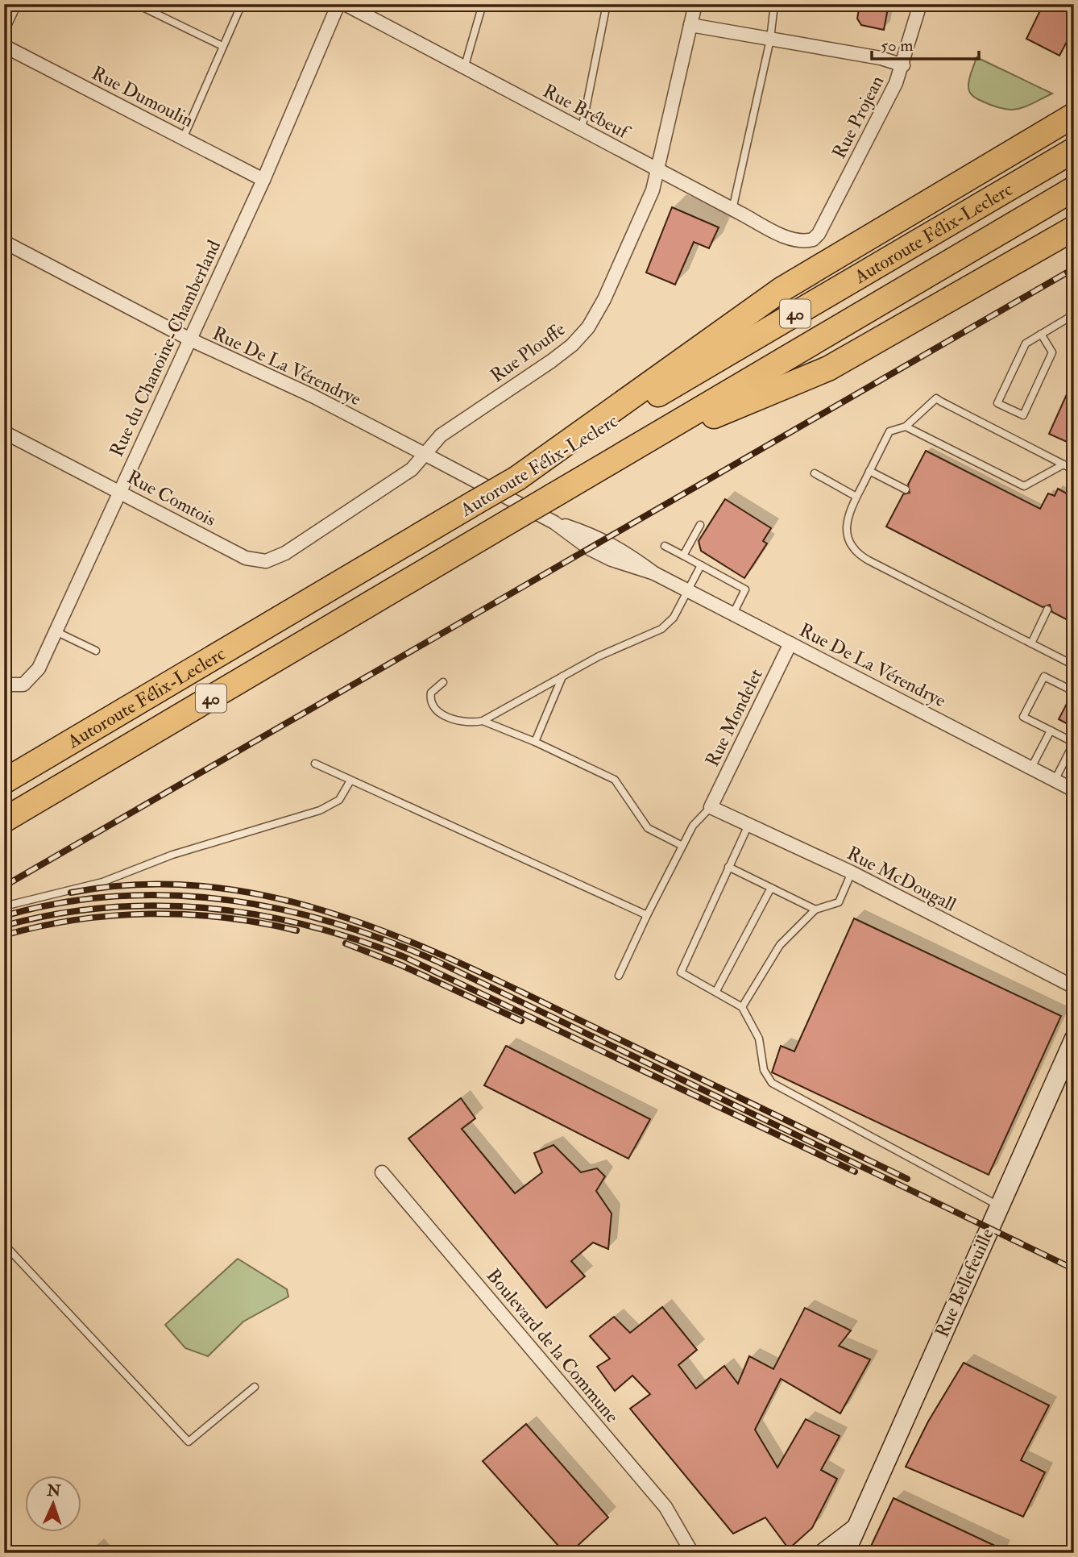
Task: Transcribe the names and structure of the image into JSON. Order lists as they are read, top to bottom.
{
  "streets": {
    "highway": ["Autoroute Félix-Leclerc", "40"],
    "main road": ["Rue Bellefeuille"],
    "street": [
      "Rue Dumoulin",
      "Rue Brébeuf",
      "Rue Projean",
      "Rue du Chanoine-Chamberland",
      "Rue Plouffe",
      "Rue De La Vérendrye",
      "Rue Comtois",
      "Rue Mondelet",
      "Rue McDougall",
      "Boulevard de la Commune"
    ]
  },
  "crossings": [
    ["Rue Dumoulin", "Rue du Chanoine-Chamberland"],
    ["Rue Brébeuf", "Rue Projean"],
    ["Rue Brébeuf", "Rue Plouffe"],
    ["Rue du Chanoine-Chamberland", "Rue De La Vérendrye"],
    ["Rue du Chanoine-Chamberland", "Rue Comtois"],
    ["Rue Plouffe", "Rue De La Vérendrye"],
    ["Rue Plouffe", "Rue Comtois"],
    ["Rue De La Vérendrye", "Rue Mondelet"],
    ["Rue Mondelet", "Rue McDougall"]
  ],
  "scale_bar": "50 m",
  "north": "top"
}
